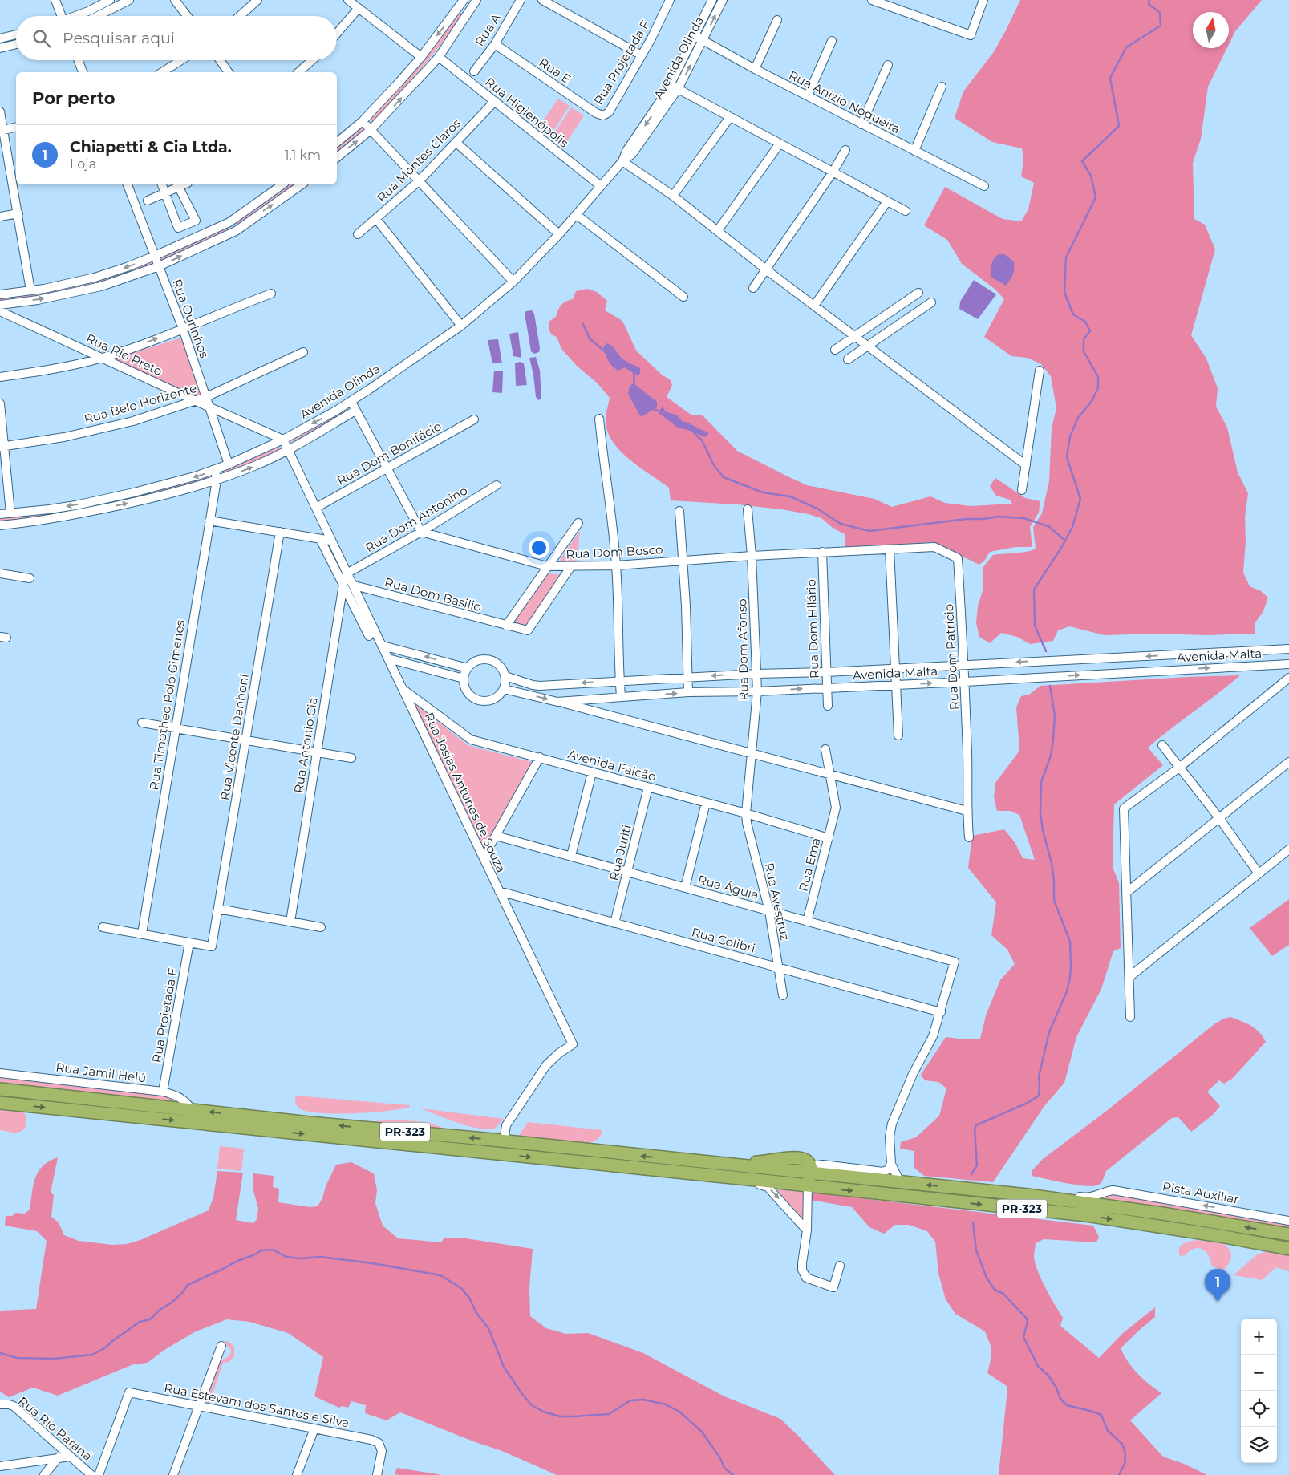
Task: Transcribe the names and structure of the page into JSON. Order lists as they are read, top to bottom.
{
  "streets": {
    "highway": ["PR-323"],
    "street": [
      "Rua A",
      "Avenida Olinda",
      "Rua Projetada F",
      "Rua E",
      "Rua Anizio Nogueira",
      "Rua Higienópolis",
      "Rua Montes Claros",
      "Rua Ourinhos",
      "Rua Rio Preto",
      "Rua Belo Horizonte",
      "Rua Dom Bonifácio",
      "Rua Dom Antonino",
      "Rua Dom Bosco",
      "Rua Dom Basilio",
      "Rua Dom Hilário",
      "Rua Dom Afonso",
      "Avenida Malta",
      "Rua Dom Patrício",
      "Rua Timotheo Polo Gimenes",
      "Rua Vicente Danhoni",
      "Rua Antonio Cia",
      "Avenida Falcão",
      "Rua Josias Antunes de Souza",
      "Rua Juriti",
      "Rua Ema",
      "Rua Águia",
      "Rua Avestruz",
      "Rua Colibri",
      "Rua Jamil Helú",
      "Pista Auxiliar",
      "Rua Estevam dos Santos e Silva",
      "Rua Rio Paraná"
    ]
  },
  "crossings": [
    ["Rua A", "Rua E"],
    ["Avenida Olinda", "Rua Anizio Nogueira"],
    ["Avenida Olinda", "Rua Higienópolis"],
    ["Avenida Olinda", "Rua Ourinhos"],
    ["Avenida Olinda", "Rua Rio Preto"],
    ["Avenida Olinda", "Rua Timotheo Polo Gimenes"],
    ["Avenida Olinda", "Rua Josias Antunes de Souza"],
    ["Rua Projetada F", "Rua E"],
    ["Rua Projetada F", "Rua Vicente Danhoni"],
    ["Rua Projetada F", "Rua Jamil Helú"],
    ["Rua Higienópolis", "Rua Montes Claros"],
    ["Rua Ourinhos", "Rua Rio Preto"],
    ["Rua Ourinhos", "Rua Belo Horizonte"],
    ["Rua Rio Preto", "Rua Belo Horizonte"],
    ["Rua Rio Preto", "Rua Josias Antunes de Souza"],
    ["Rua Dom Bonifácio", "Rua Josias Antunes de Souza"],
    ["Rua Dom Antonino", "Rua Dom Bosco"],
    ["Rua Dom Antonino", "Rua Antonio Cia"],
    ["Rua Dom Antonino", "Rua Josias Antunes de Souza"],
    ["Rua Dom Bosco", "Rua Dom Basilio"],
    ["Rua Dom Bosco", "Rua Dom Hilário"],
    ["Rua Dom Bosco", "Rua Dom Afonso"],
    ["Rua Dom Bosco", "Rua Dom Patrício"],
    ["Rua Dom Basilio", "Rua Josias Antunes de Souza"],
    ["Rua Dom Hilário", "Avenida Malta"],
    ["Rua Dom Afonso", "Avenida Malta"],
    ["Rua Dom Afonso", "Avenida Falcão"],
    ["Rua Dom Afonso", "Rua Avestruz"],
    ["Avenida Malta", "Rua Dom Patrício"],
    ["Rua Antonio Cia", "Rua Josias Antunes de Souza"],
    ["Avenida Falcão", "Rua Josias Antunes de Souza"],
    ["Avenida Falcão", "Rua Juriti"],
    ["Avenida Falcão", "Rua Ema"],
    ["Avenida Falcão", "Rua Avestruz"],
    ["Rua Josias Antunes de Souza", "Rua Colibri"],
    ["Rua Josias Antunes de Souza", "PR-323"],
    ["Rua Juriti", "Rua Águia"],
    ["Rua Juriti", "Rua Colibri"],
    ["Rua Ema", "Rua Águia"],
    ["Rua Águia", "Rua Avestruz"],
    ["Rua Águia", "Rua Colibri"],
    ["Rua Avestruz", "Rua Colibri"],
    ["Rua Jamil Helú", "PR-323"],
    ["PR-323", "Pista Auxiliar"]
  ],
  "one_way": ["Pista Auxiliar"],
  "north": "top",
  "page": {
    "search": "Pesquisar aqui",
    "heading": "Por perto",
    "list": [
      {
        "mark": "1",
        "name": "Chiapetti & Cia Ltda.",
        "note": "Loja",
        "value": "1.1 km"
      }
    ],
    "pins": "1",
    "map_buttons": ["+", "−"]
  }
}
